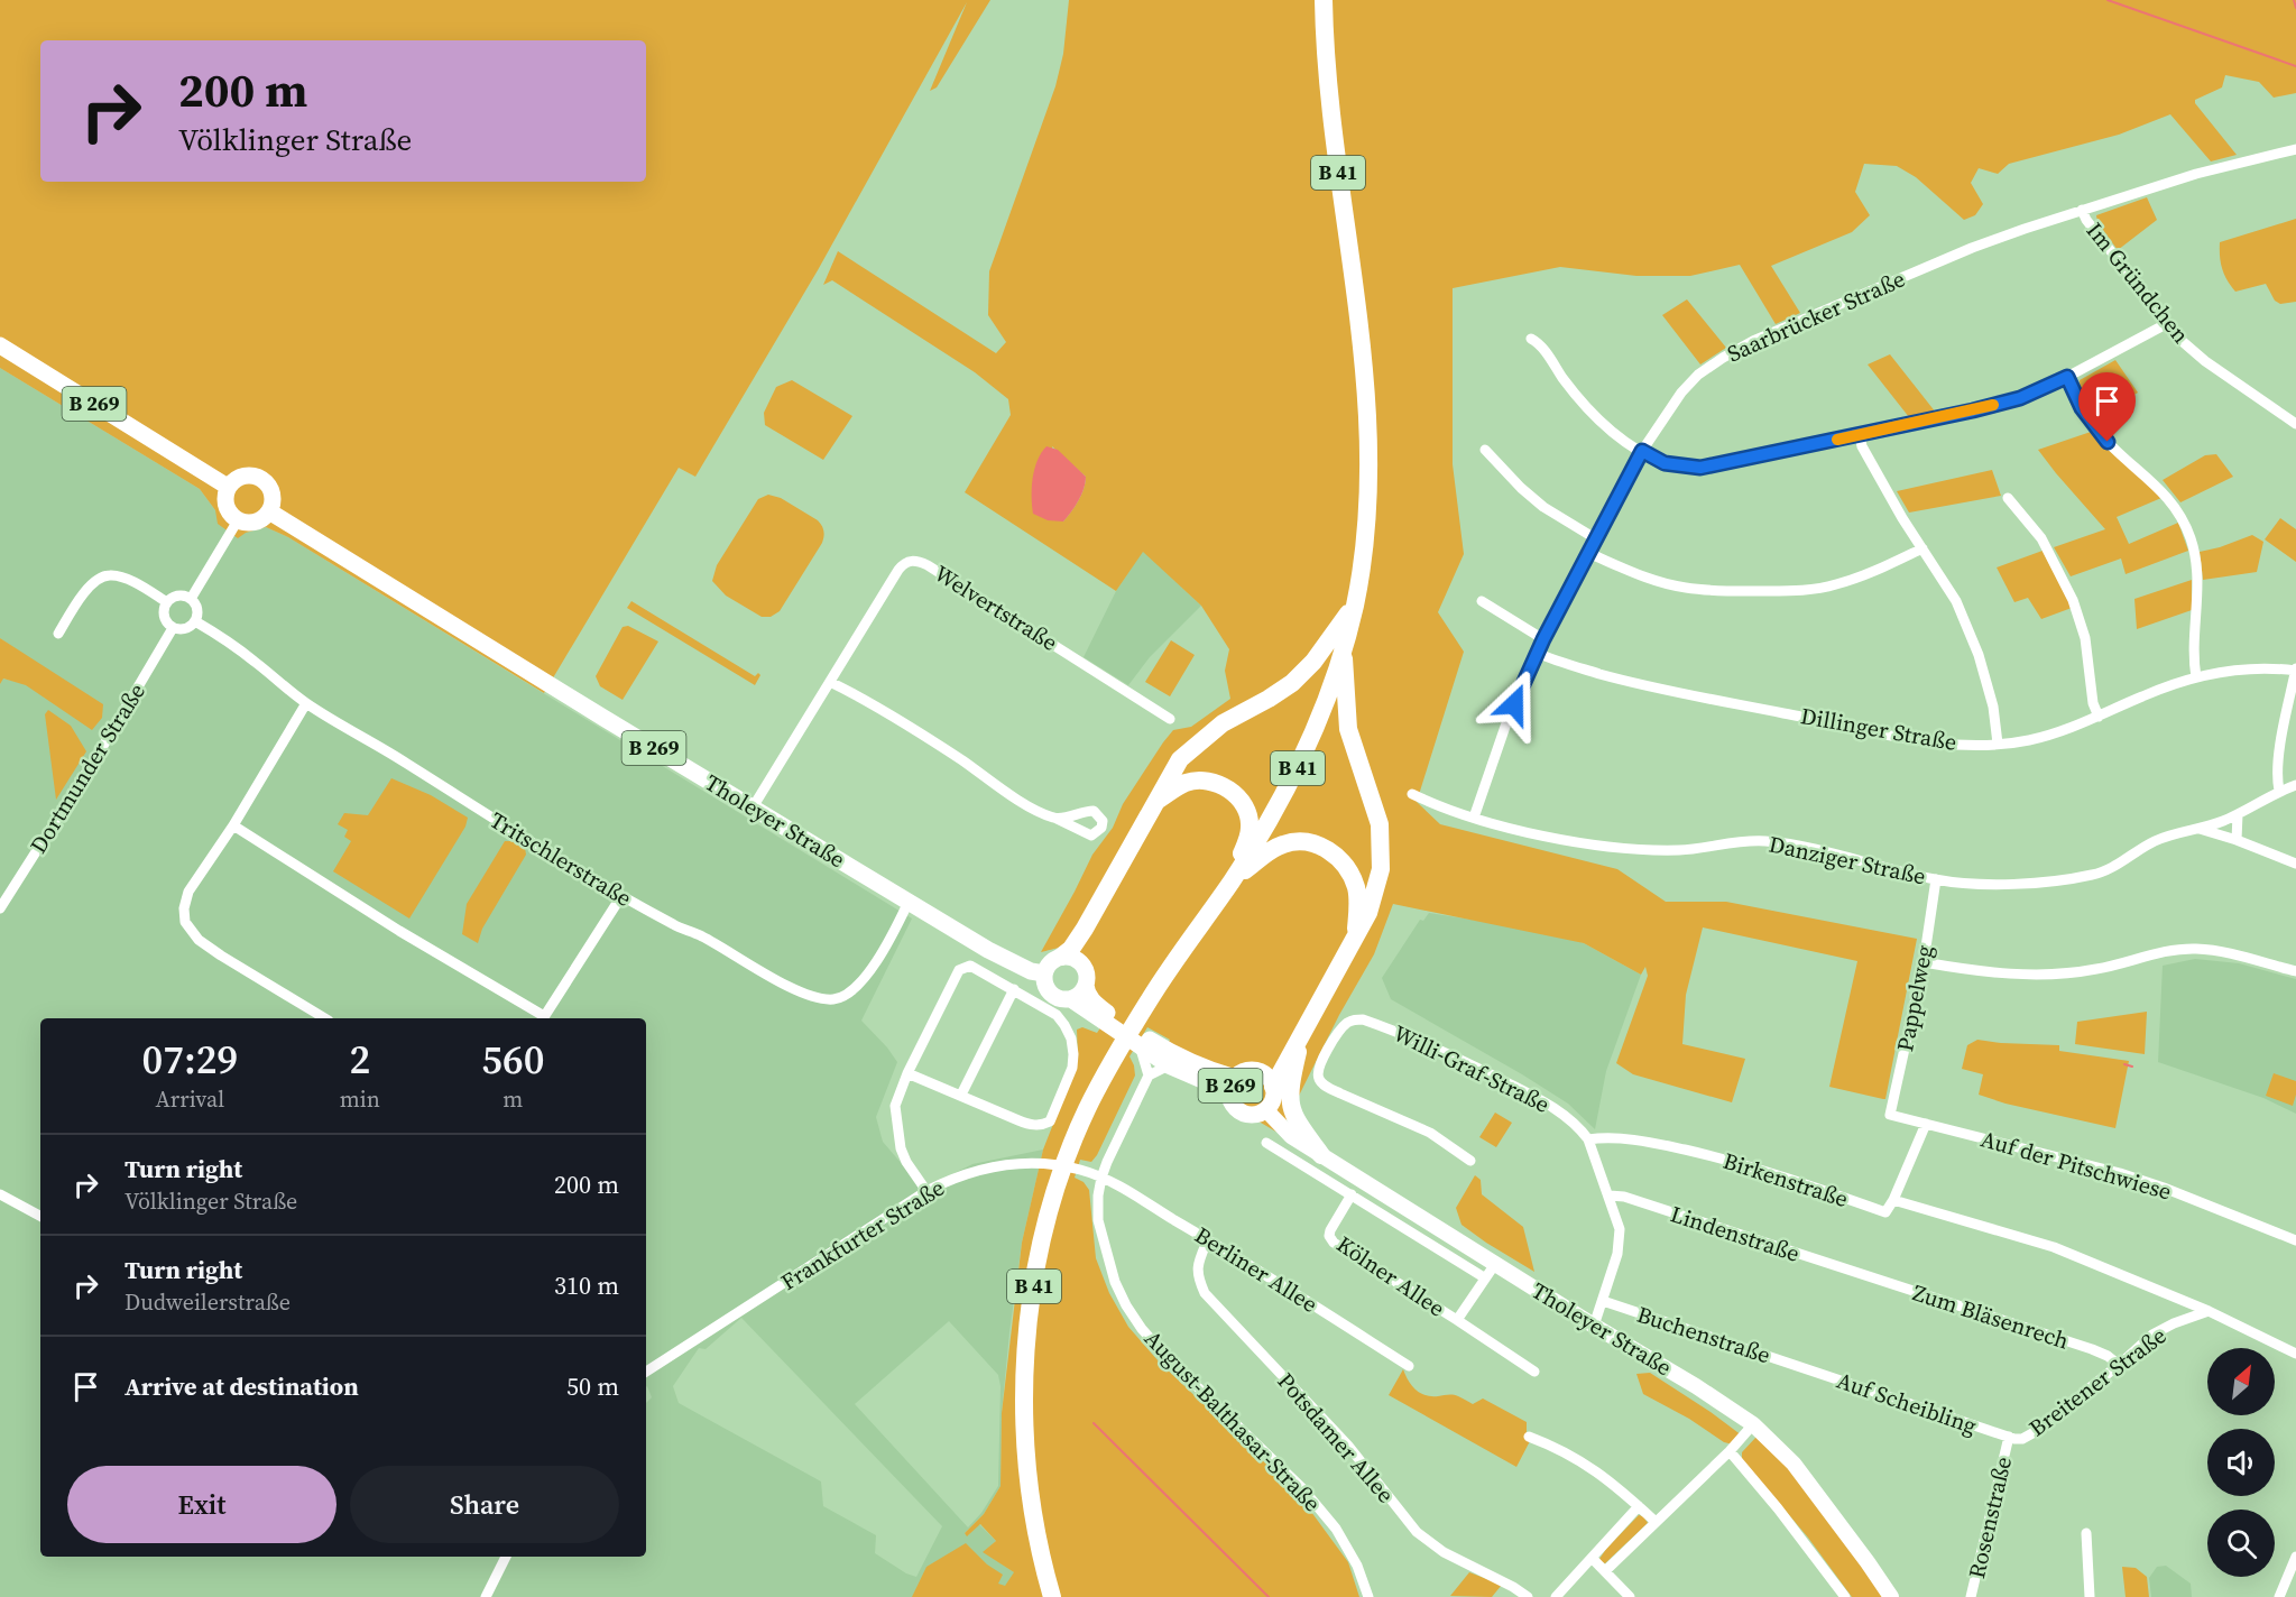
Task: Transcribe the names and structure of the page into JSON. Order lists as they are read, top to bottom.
{
  "streets": {
    "highway": ["B 41"],
    "main road": ["B 269", "Tholeyer Straße"],
    "street": [
      "Im Gründchen",
      "Saarbrücker Straße",
      "Welvertstraße",
      "Dillinger Straße",
      "Dortmunder Straße",
      "Tritschlerstraße",
      "Danziger Straße",
      "Pappelweg",
      "Willi-Graf-Straße",
      "Auf der Pitschwiese",
      "Birkenstraße",
      "Lindenstraße",
      "Frankfurter Straße",
      "Berliner Allee",
      "Kölner Allee",
      "Zum Bläsenrech",
      "Buchenstraße",
      "Breitener Straße",
      "Auf Scheibling",
      "August-Balthasar-Straße",
      "Potsdamer Allee",
      "Rosenstraße"
    ]
  },
  "crossings": [
    ["Im Gründchen", "Saarbrücker Straße"],
    ["Saarbrücker Straße", "Dillinger Straße"],
    ["Saarbrücker Straße", "Danziger Straße"],
    ["B 269", "Tholeyer Straße"],
    ["Welvertstraße", "Tholeyer Straße"],
    ["Dortmunder Straße", "Tritschlerstraße"],
    ["Tholeyer Straße", "Tritschlerstraße"],
    ["Tholeyer Straße", "Willi-Graf-Straße"],
    ["Tholeyer Straße", "Kölner Allee"],
    ["Danziger Straße", "Pappelweg"],
    ["Pappelweg", "Auf der Pitschwiese"],
    ["Willi-Graf-Straße", "Birkenstraße"],
    ["Willi-Graf-Straße", "Lindenstraße"],
    ["Willi-Graf-Straße", "Buchenstraße"],
    ["Lindenstraße", "Zum Bläsenrech"],
    ["Frankfurter Straße", "Berliner Allee"],
    ["Frankfurter Straße", "August-Balthasar-Straße"],
    ["Berliner Allee", "August-Balthasar-Straße"],
    ["Berliner Allee", "Potsdamer Allee"],
    ["Zum Bläsenrech", "Breitener Straße"],
    ["Buchenstraße", "Auf Scheibling"],
    ["Breitener Straße", "Auf Scheibling"],
    ["Breitener Straße", "Rosenstraße"],
    ["Auf Scheibling", "Rosenstraße"]
  ],
  "north": "top right",
  "page": {
    "turn": ["200 m", "Völklinger Straße"],
    "eta": [
      "07:29",
      "Arrival",
      "2",
      "min",
      "560",
      "m"
    ],
    "list": [
      {
        "name": "Turn right",
        "note": "Völklinger Straße",
        "value": "200 m"
      },
      {
        "name": "Turn right",
        "note": "Dudweilerstraße",
        "value": "310 m"
      },
      {
        "name": "Arrive at destination",
        "value": "50 m"
      }
    ],
    "buttons": ["Exit", "Share"]
  }
}
